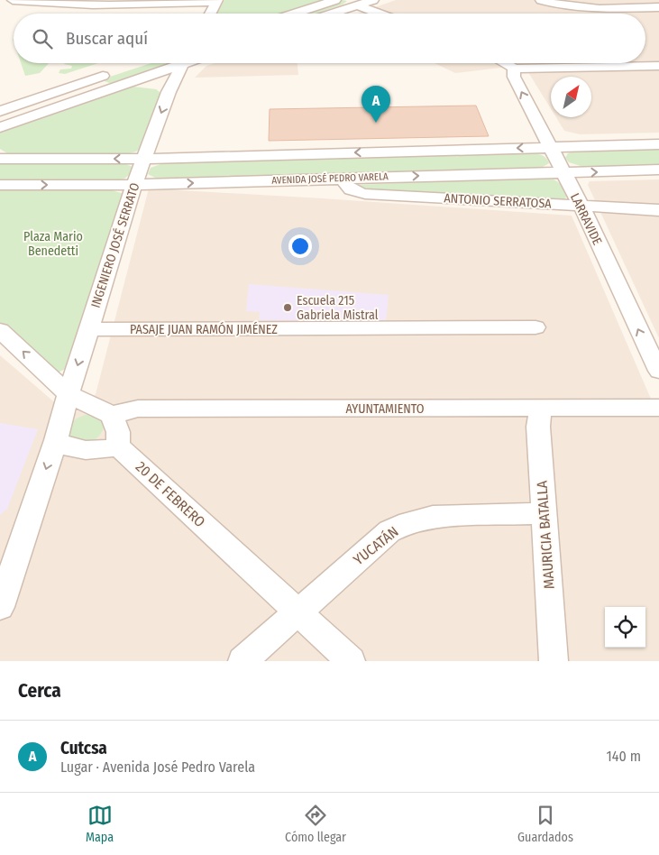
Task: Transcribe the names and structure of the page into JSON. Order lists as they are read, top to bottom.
{
  "streets": {
    "street": [
      "AVENIDA JOSÉ PEDRO VARELA",
      "ANTONIO SERRATOSA",
      "LARRAVIDE",
      "INGENIERO JOSÉ SERRATO",
      "PASAJE JUAN RAMÓN JIMÉNEZ",
      "AYUNTAMIENTO",
      "20 DE FEBRERO",
      "MAURICIA BATALLA",
      "YUCATÁN"
    ]
  },
  "crossings": [
    ["AVENIDA JOSÉ PEDRO VARELA", "ANTONIO SERRATOSA"],
    ["AVENIDA JOSÉ PEDRO VARELA", "LARRAVIDE"],
    ["AVENIDA JOSÉ PEDRO VARELA", "INGENIERO JOSÉ SERRATO"],
    ["ANTONIO SERRATOSA", "LARRAVIDE"],
    ["INGENIERO JOSÉ SERRATO", "PASAJE JUAN RAMÓN JIMÉNEZ"],
    ["AYUNTAMIENTO", "MAURICIA BATALLA"],
    ["20 DE FEBRERO", "YUCATÁN"],
    ["MAURICIA BATALLA", "YUCATÁN"]
  ],
  "one_way": ["LARRAVIDE", "INGENIERO JOSÉ SERRATO"],
  "parks": ["Plaza Mario Benedetti"],
  "places": ["Escuela 215 Gabriela Mistral"],
  "north": "top right",
  "page": {
    "search": "Buscar aquí",
    "pins": "A",
    "heading": "Cerca",
    "list": [
      {
        "mark": "A",
        "name": "Cutcsa",
        "note": "Lugar · Avenida José Pedro Varela",
        "value": "140 m"
      }
    ],
    "nav": ["Mapa", "Cómo llegar", "Guardados"]
  }
}
